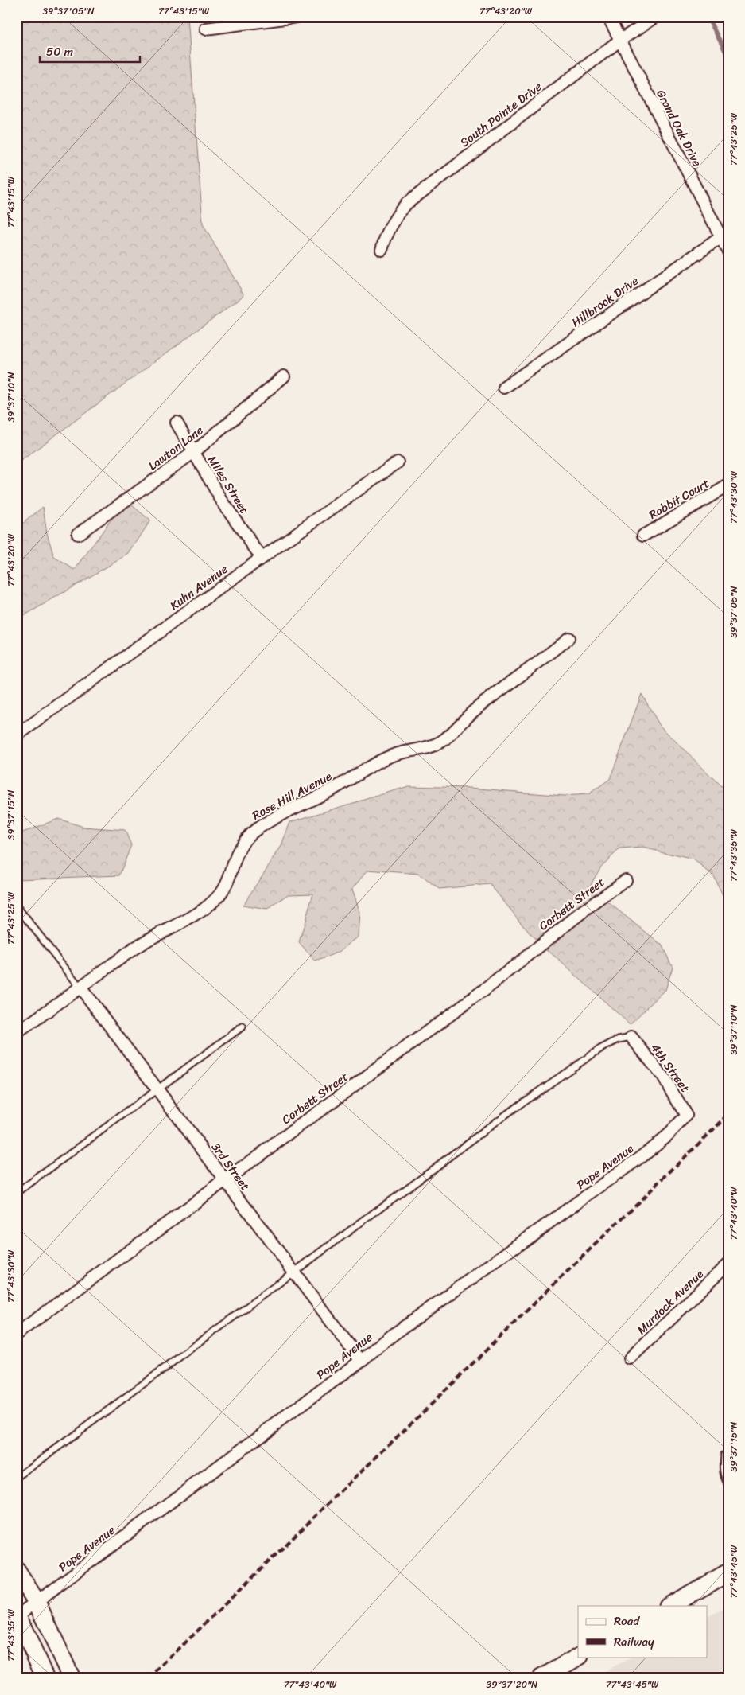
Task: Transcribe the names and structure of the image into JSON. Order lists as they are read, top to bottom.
{
  "streets": {
    "street": [
      "South Pointe Drive",
      "Grand Oak Drive",
      "Hillbrook Drive",
      "Lawton Lane",
      "Miles Street",
      "Rabbit Court",
      "Kuhn Avenue",
      "Rose Hill Avenue",
      "Corbett Street",
      "4th Street",
      "3rd Street",
      "Pope Avenue",
      "Murdock Avenue"
    ]
  },
  "crossings": [
    ["South Pointe Drive", "Grand Oak Drive"],
    ["Grand Oak Drive", "Hillbrook Drive"],
    ["Lawton Lane", "Miles Street"],
    ["Miles Street", "Kuhn Avenue"],
    ["Rose Hill Avenue", "3rd Street"],
    ["Corbett Street", "3rd Street"],
    ["4th Street", "Pope Avenue"],
    ["3rd Street", "Pope Avenue"]
  ],
  "legend": ["Road", "Railway"],
  "scale_bar": "50 m",
  "coordinates": [
    "39°37'05\"N",
    "77°43'15\"W",
    "77°43'20\"W",
    "77°43'25\"W",
    "39°37'10\"N",
    "77°43'30\"W",
    "39°37'15\"N",
    "77°43'35\"W",
    "77°43'40\"W",
    "77°43'45\"W",
    "39°37'20\"N"
  ]
}
